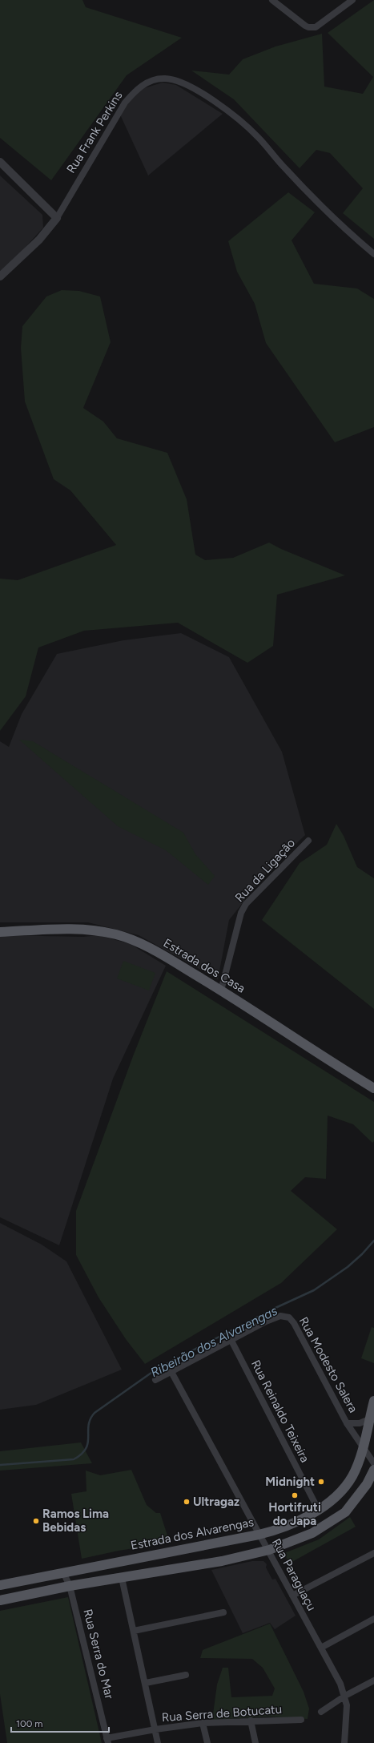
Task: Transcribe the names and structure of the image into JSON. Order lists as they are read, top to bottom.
{
  "streets": {
    "main road": ["Estrada dos Casa", "Estrada dos Alvarengas"],
    "street": [
      "Rua Frank Perkins",
      "Rua da Ligação",
      "Rua Modesto Salera",
      "Rua Reinaldo Teixeira",
      "Rua Paraguaçu",
      "Rua Serra do Mar",
      "Rua Serra de Botucatu"
    ]
  },
  "crossings": [
    ["Rua da Ligação", "Estrada dos Casa"],
    ["Rua Modesto Salera", "Rua Reinaldo Teixeira"],
    ["Rua Modesto Salera", "Estrada dos Alvarengas"],
    ["Rua Reinaldo Teixeira", "Estrada dos Alvarengas"],
    ["Estrada dos Alvarengas", "Rua Paraguaçu"],
    ["Estrada dos Alvarengas", "Rua Serra do Mar"],
    ["Rua Serra do Mar", "Rua Serra de Botucatu"]
  ],
  "water": ["Ribeirão dos Alvarengas"],
  "places": [
    "Midnight",
    "Hortifruti do Japa",
    "Ultragaz",
    "Ramos Lima Bebidas"
  ],
  "scale_bar": "100 m"
}
